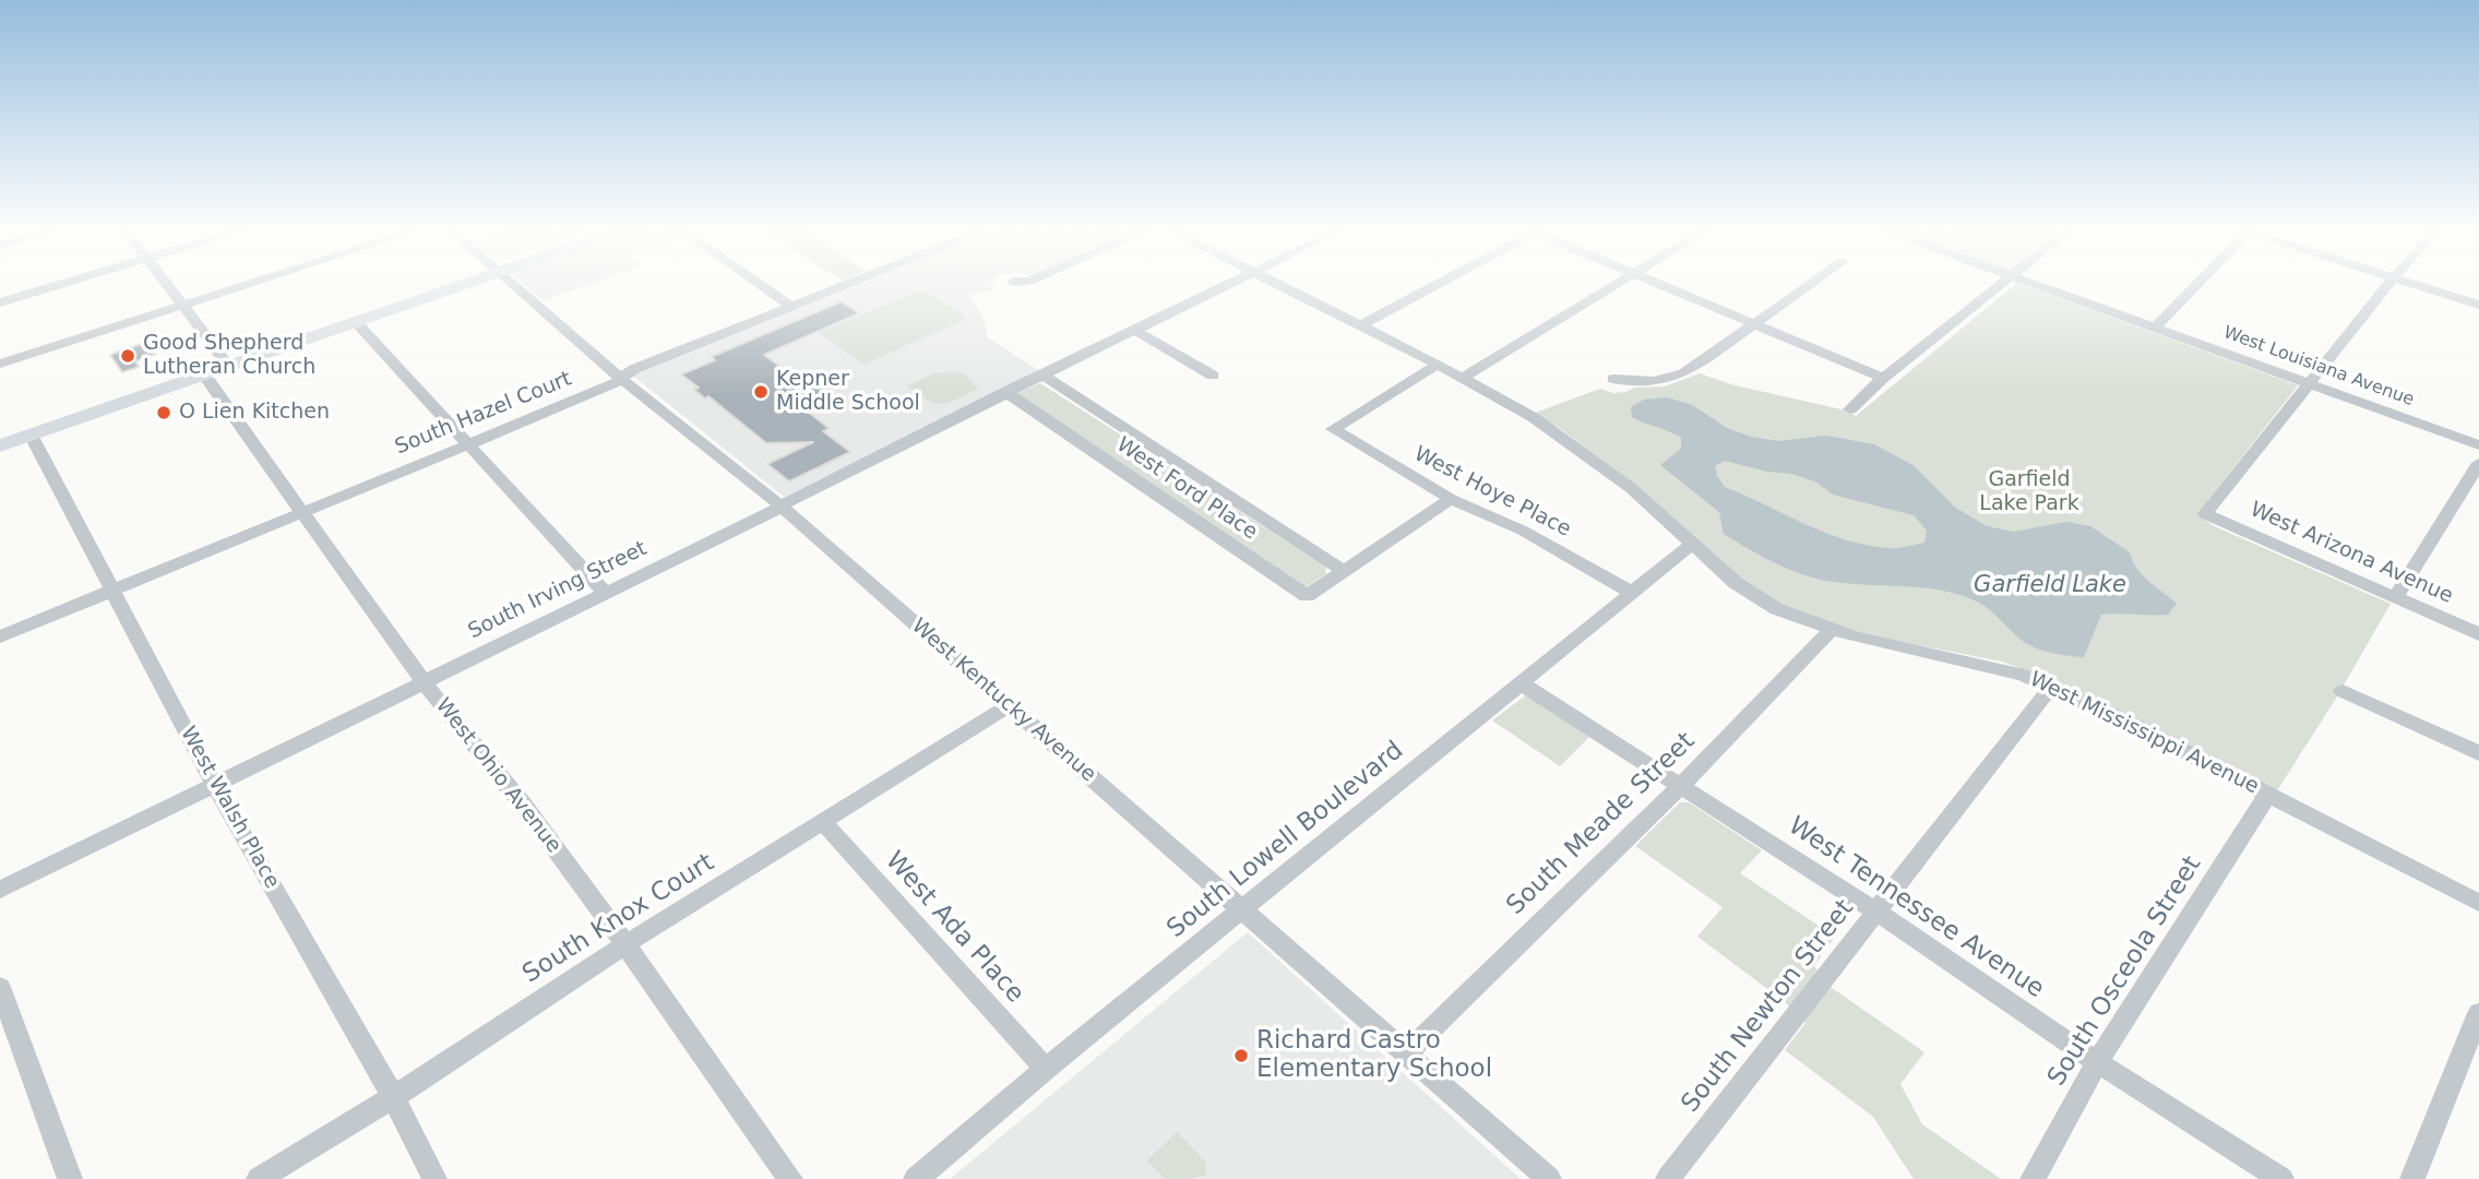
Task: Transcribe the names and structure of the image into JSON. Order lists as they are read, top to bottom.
{
  "streets": {
    "street": [
      "West Louisiana Avenue",
      "South Hazel Court",
      "West Ford Place",
      "West Hoye Place",
      "West Arizona Avenue",
      "South Irving Street",
      "West Kentucky Avenue",
      "West Mississippi Avenue",
      "West Ohio Avenue",
      "West Walsh Place",
      "South Meade Street",
      "South Lowell Boulevard",
      "West Tennessee Avenue",
      "South Knox Court",
      "West Ada Place",
      "South Osceola Street",
      "South Newton Street"
    ]
  },
  "crossings": [
    ["West Louisiana Avenue", "West Arizona Avenue"],
    ["South Hazel Court", "West Kentucky Avenue"],
    ["South Hazel Court", "West Ohio Avenue"],
    ["South Hazel Court", "West Walsh Place"],
    ["West Ford Place", "South Irving Street"],
    ["West Hoye Place", "West Mississippi Avenue"],
    ["West Hoye Place", "South Lowell Boulevard"],
    ["South Irving Street", "West Kentucky Avenue"],
    ["South Irving Street", "West Ohio Avenue"],
    ["South Irving Street", "West Walsh Place"],
    ["West Kentucky Avenue", "South Meade Street"],
    ["West Kentucky Avenue", "South Lowell Boulevard"],
    ["West Kentucky Avenue", "South Knox Court"],
    ["West Mississippi Avenue", "South Meade Street"],
    ["West Mississippi Avenue", "South Lowell Boulevard"],
    ["West Mississippi Avenue", "South Osceola Street"],
    ["West Mississippi Avenue", "South Newton Street"],
    ["West Ohio Avenue", "South Knox Court"],
    ["West Walsh Place", "South Knox Court"],
    ["South Meade Street", "West Tennessee Avenue"],
    ["South Lowell Boulevard", "West Tennessee Avenue"],
    ["South Lowell Boulevard", "West Ada Place"],
    ["West Tennessee Avenue", "South Osceola Street"],
    ["West Tennessee Avenue", "South Newton Street"],
    ["South Knox Court", "West Ada Place"]
  ],
  "water": ["Garfield Lake"],
  "parks": ["Garfield Lake Park"],
  "places": [
    "Good Shepherd Lutheran Church",
    "Kepner Middle School",
    "O Lien Kitchen",
    "Richard Castro Elementary School"
  ]
}
